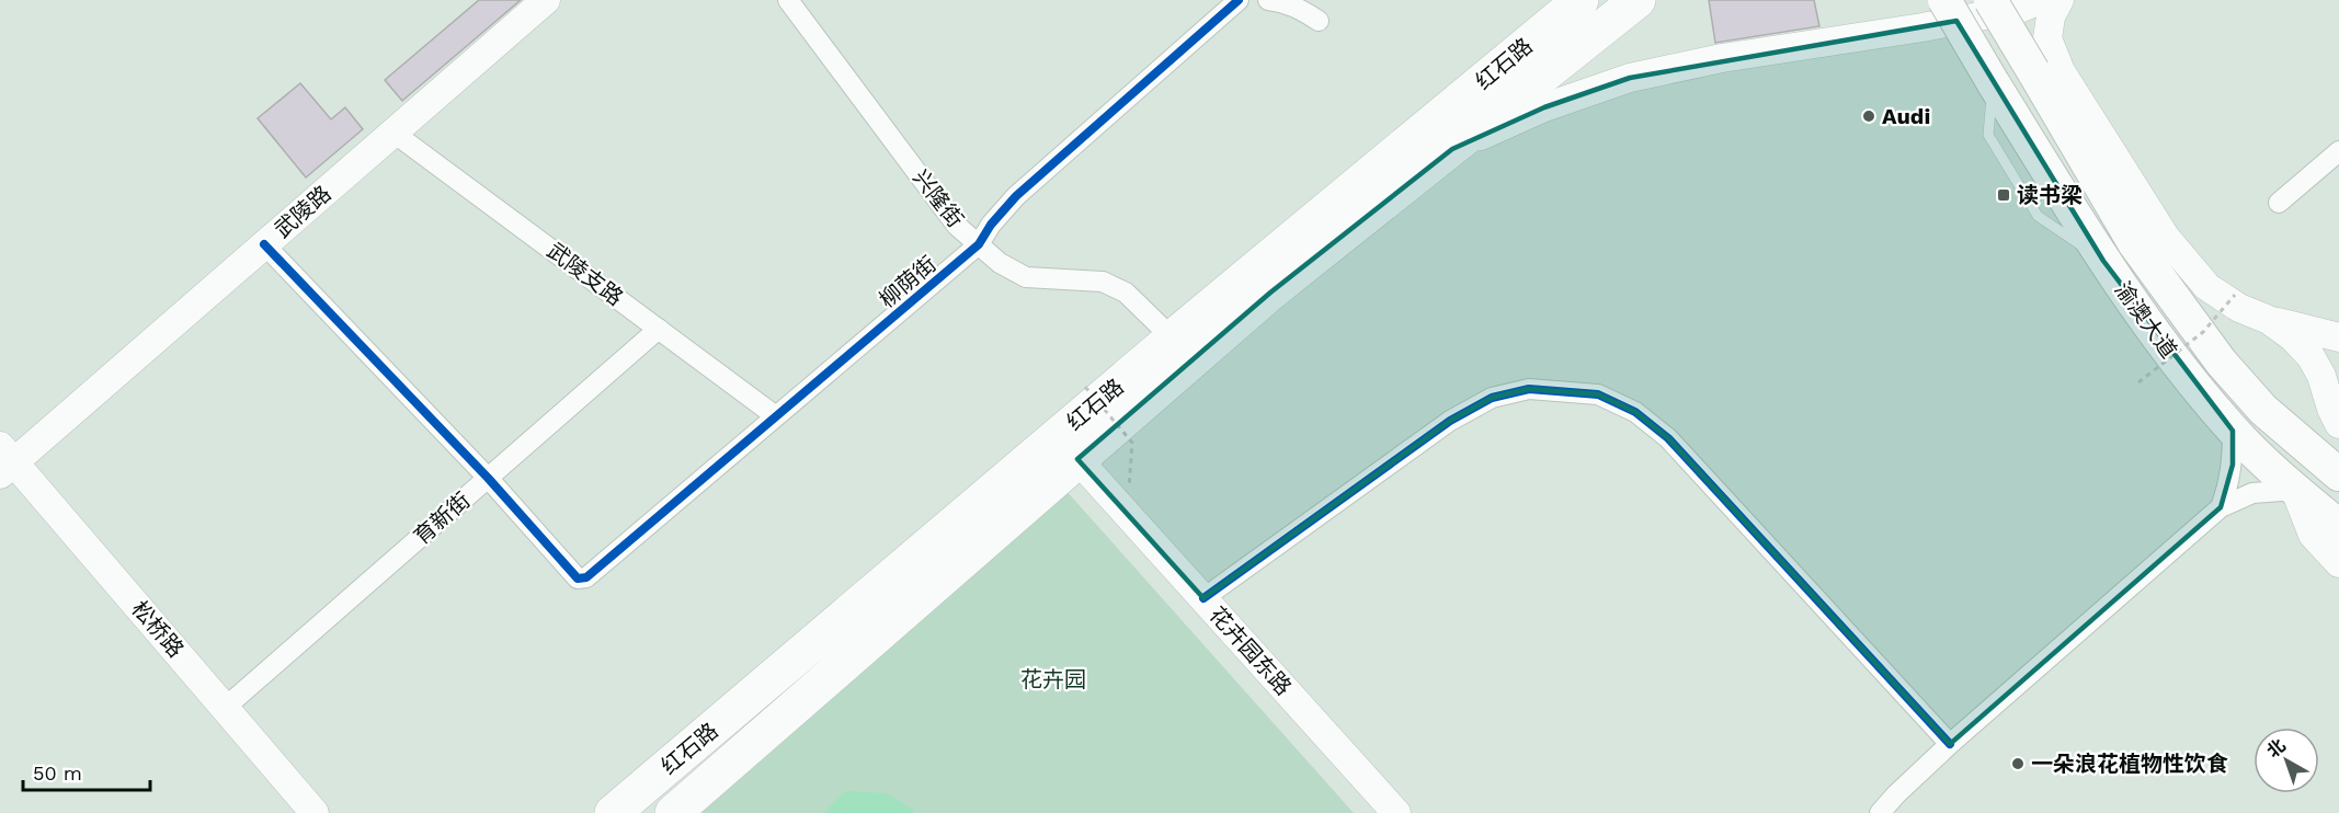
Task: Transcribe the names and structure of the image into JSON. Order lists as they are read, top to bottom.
{
  "streets": {
    "highway": ["红石路"],
    "main road": ["渝澳大道"],
    "street": [
      "兴隆街",
      "武陵路",
      "武陵支路",
      "柳荫街",
      "育新街",
      "松桥路",
      "花卉园东路"
    ]
  },
  "crossings": [
    ["红石路", "兴隆街"],
    ["红石路", "花卉园东路"],
    ["兴隆街", "柳荫街"],
    ["武陵路", "武陵支路"],
    ["武陵路", "松桥路"],
    ["武陵支路", "柳荫街"],
    ["武陵支路", "育新街"],
    ["柳荫街", "育新街"],
    ["育新街", "松桥路"]
  ],
  "parks": ["花卉园"],
  "places": {
    "other": ["Audi", "一朵浪花植物性饮食"],
    "transit": ["读书梁"]
  },
  "scale_bar": "50 m",
  "north": "top left"
}
